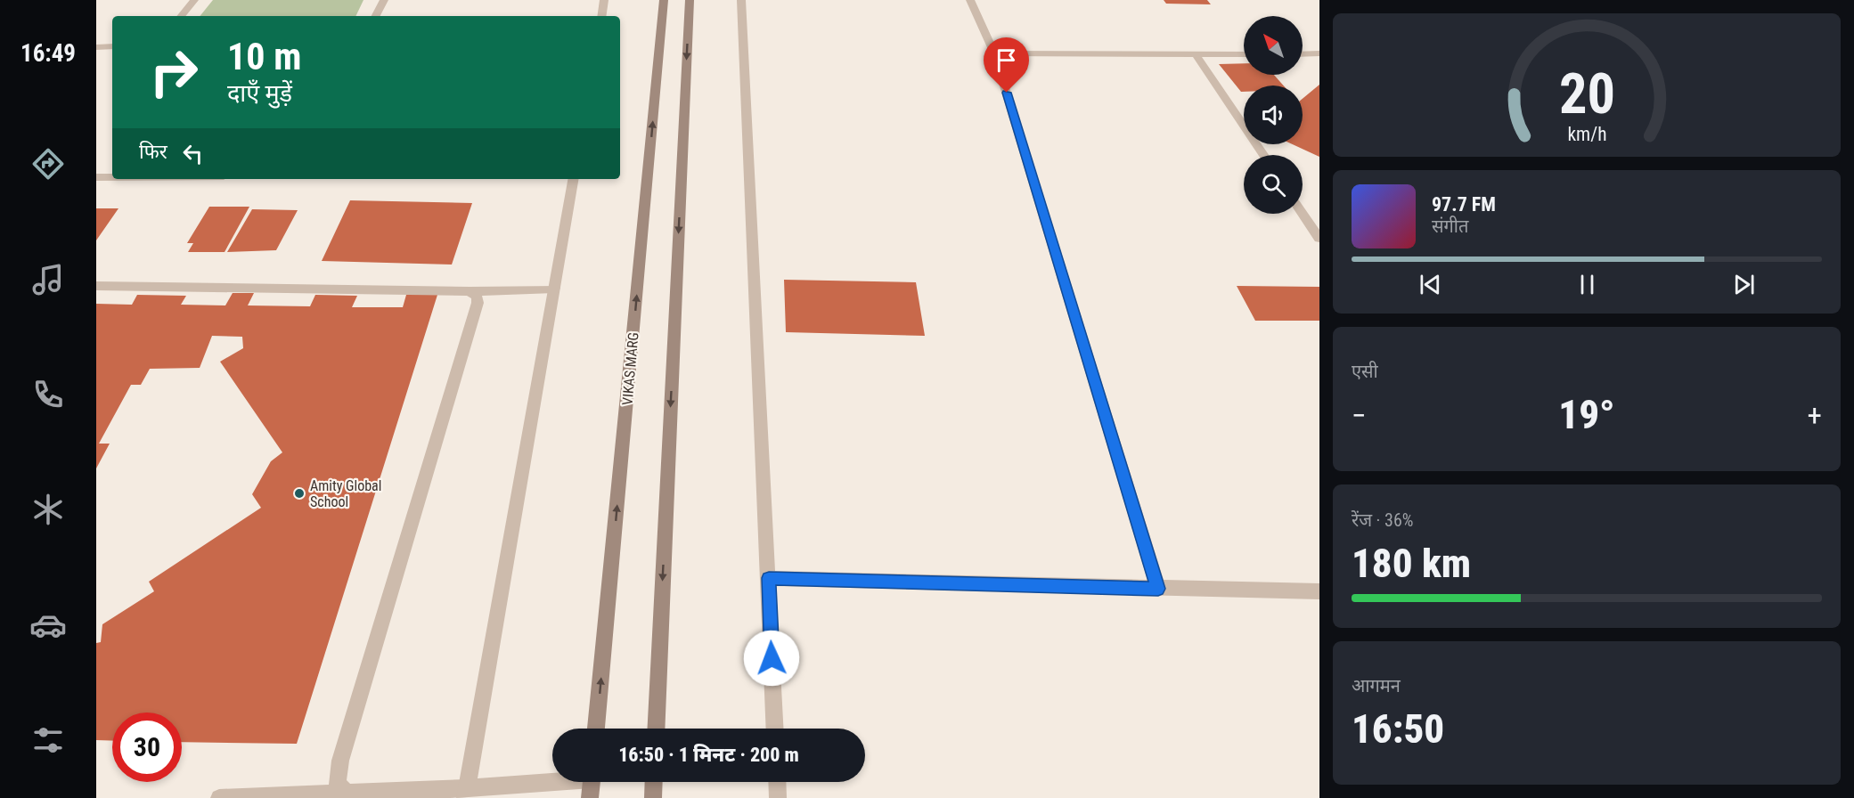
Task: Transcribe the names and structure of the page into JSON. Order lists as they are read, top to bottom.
{
  "streets": {
    "main road": ["VIKAS MARG"]
  },
  "places": ["Amity Global School"],
  "north": "top left",
  "page": {
    "tabs": "16:49",
    "turn": ["10 m", "दाएँ मुड़ें"],
    "then": "फिर",
    "song": ["97.7 FM", "संगीत"],
    "tile": [
      "एसी",
      ["रेंज · 36%", "180 km"],
      ["आगमन", "16:50"]
    ],
    "heat": ["−", "19°", "+"],
    "limit": "30",
    "trip": "16:50 · 1 मिनट · 200 m",
    "gauge": ["20", "km/h"]
  }
}
